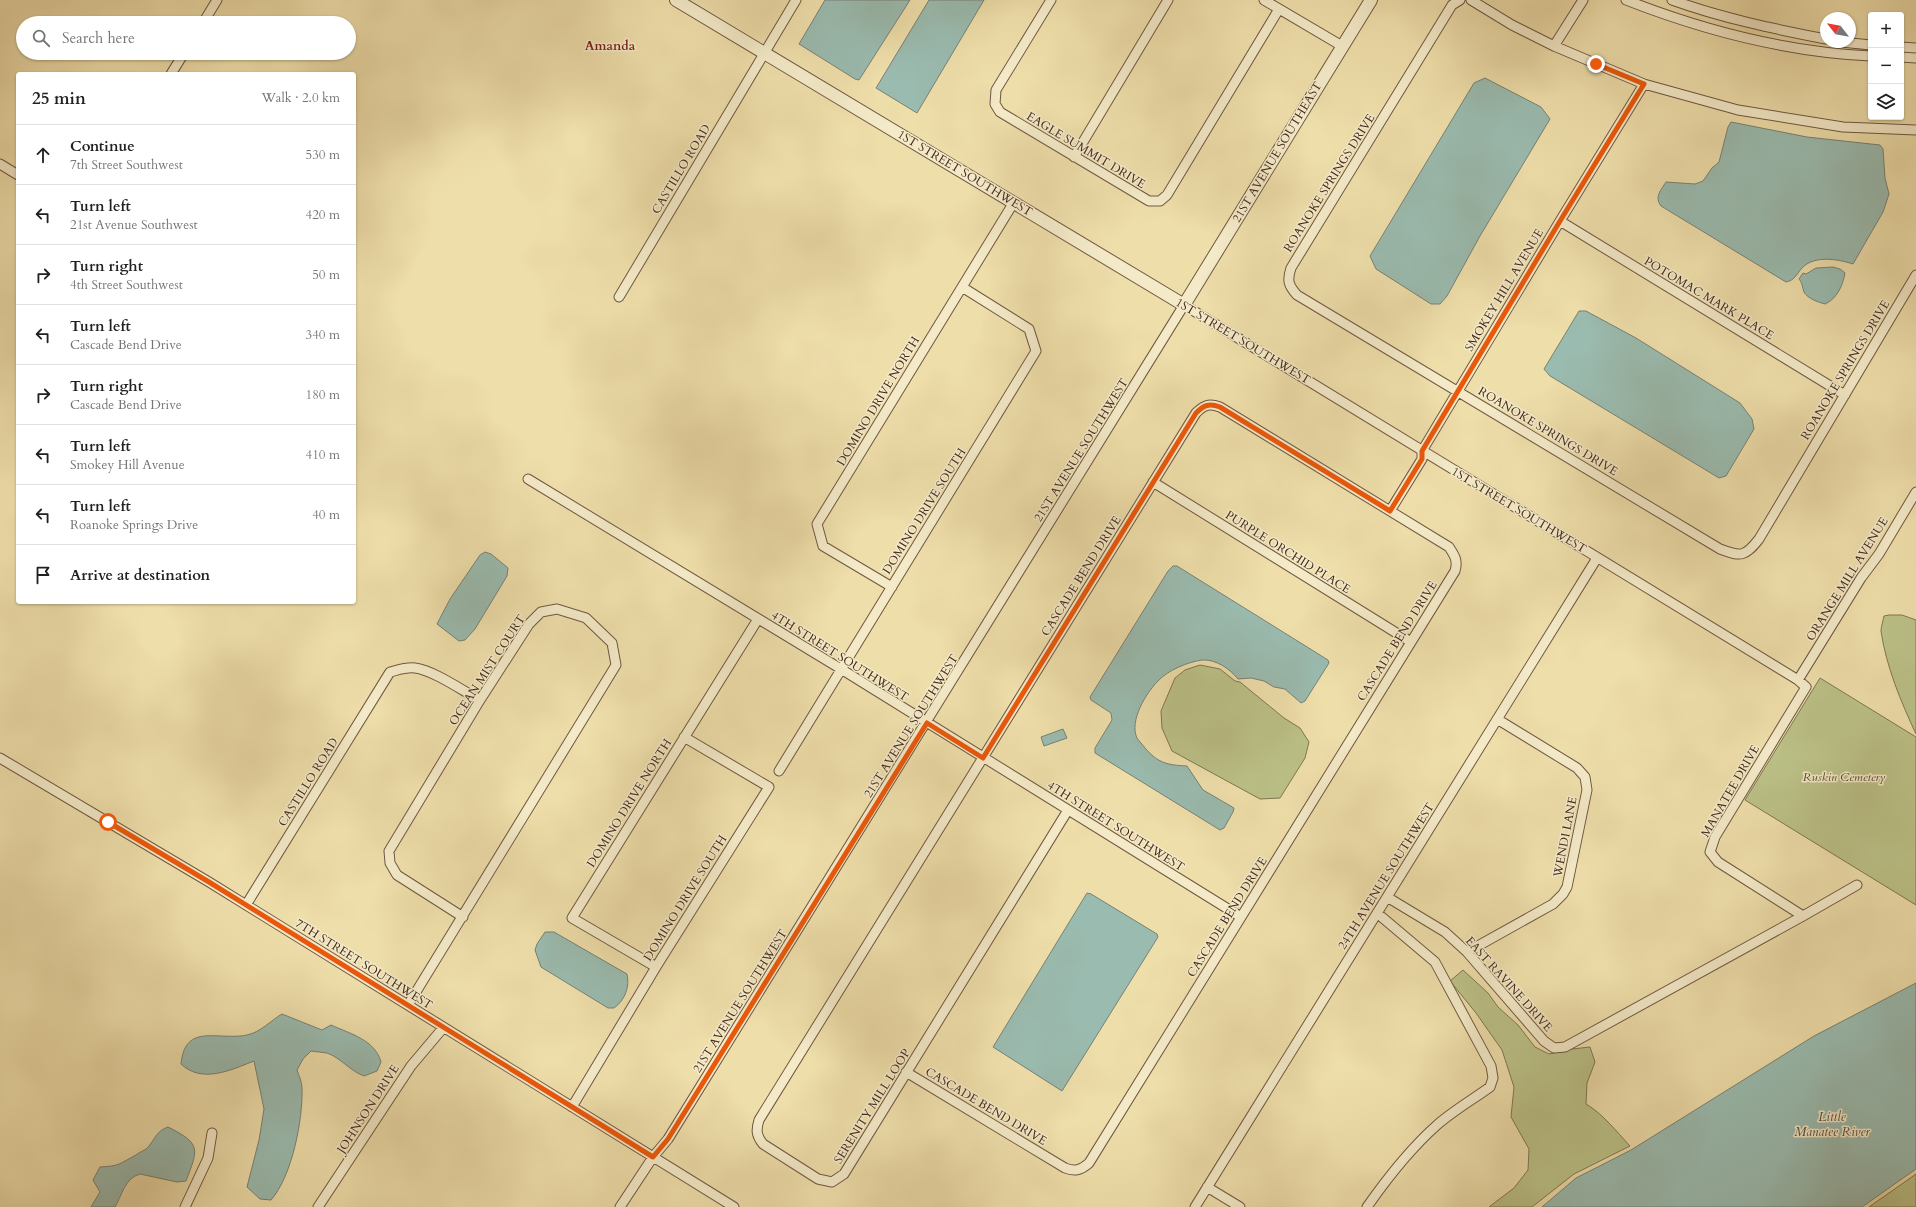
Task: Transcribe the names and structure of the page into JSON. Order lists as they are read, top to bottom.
{
  "streets": {
    "street": [
      "EAGLE SUMMIT DRIVE",
      "21ST AVENUE SOUTHEAST",
      "CASTILLO ROAD",
      "1ST STREET SOUTHWEST",
      "ROANOKE SPRINGS DRIVE",
      "SMOKEY HILL AVENUE",
      "POTOMAC MARK PLACE",
      "DOMINO DRIVE NORTH",
      "21ST AVENUE SOUTHWEST",
      "DOMINO DRIVE SOUTH",
      "PURPLE ORCHID PLACE",
      "CASCADE BEND DRIVE",
      "ORANGE MILL AVENUE",
      "4TH STREET SOUTHWEST",
      "OCEAN MIST COURT",
      "MANATEE DRIVE",
      "WENDI LANE",
      "24TH AVENUE SOUTHWEST",
      "7TH STREET SOUTHWEST",
      "EAST RAVINE DRIVE",
      "SERENITY MILL LOOP",
      "JOHNSON DRIVE"
    ]
  },
  "crossings": [
    ["21ST AVENUE SOUTHEAST", "1ST STREET SOUTHWEST"],
    ["21ST AVENUE SOUTHEAST", "21ST AVENUE SOUTHWEST"],
    ["CASTILLO ROAD", "1ST STREET SOUTHWEST"],
    ["CASTILLO ROAD", "OCEAN MIST COURT"],
    ["CASTILLO ROAD", "7TH STREET SOUTHWEST"],
    ["1ST STREET SOUTHWEST", "SMOKEY HILL AVENUE"],
    ["1ST STREET SOUTHWEST", "DOMINO DRIVE NORTH"],
    ["1ST STREET SOUTHWEST", "21ST AVENUE SOUTHWEST"],
    ["1ST STREET SOUTHWEST", "ORANGE MILL AVENUE"],
    ["1ST STREET SOUTHWEST", "MANATEE DRIVE"],
    ["1ST STREET SOUTHWEST", "24TH AVENUE SOUTHWEST"],
    ["ROANOKE SPRINGS DRIVE", "SMOKEY HILL AVENUE"],
    ["ROANOKE SPRINGS DRIVE", "POTOMAC MARK PLACE"],
    ["SMOKEY HILL AVENUE", "POTOMAC MARK PLACE"],
    ["SMOKEY HILL AVENUE", "CASCADE BEND DRIVE"],
    ["DOMINO DRIVE NORTH", "DOMINO DRIVE SOUTH"],
    ["DOMINO DRIVE NORTH", "4TH STREET SOUTHWEST"],
    ["21ST AVENUE SOUTHWEST", "4TH STREET SOUTHWEST"],
    ["21ST AVENUE SOUTHWEST", "7TH STREET SOUTHWEST"],
    ["DOMINO DRIVE SOUTH", "4TH STREET SOUTHWEST"],
    ["DOMINO DRIVE SOUTH", "7TH STREET SOUTHWEST"],
    ["PURPLE ORCHID PLACE", "CASCADE BEND DRIVE"],
    ["CASCADE BEND DRIVE", "4TH STREET SOUTHWEST"],
    ["CASCADE BEND DRIVE", "SERENITY MILL LOOP"],
    ["4TH STREET SOUTHWEST", "SERENITY MILL LOOP"],
    ["OCEAN MIST COURT", "7TH STREET SOUTHWEST"],
    ["MANATEE DRIVE", "EAST RAVINE DRIVE"],
    ["WENDI LANE", "24TH AVENUE SOUTHWEST"],
    ["WENDI LANE", "EAST RAVINE DRIVE"],
    ["24TH AVENUE SOUTHWEST", "EAST RAVINE DRIVE"],
    ["7TH STREET SOUTHWEST", "JOHNSON DRIVE"]
  ],
  "districts": ["Amanda"],
  "water": ["Little Manatee River"],
  "parks": ["Ruskin Cemetery"],
  "north": "top left",
  "page": {
    "map_buttons": ["+", "−"],
    "search": "Search here",
    "heading": ["25 min", "Walk · 2.0 km"],
    "list": [
      ["Continue", "7th Street Southwest", "530 m"],
      ["Turn left", "21st Avenue Southwest", "420 m"],
      ["Turn right", "4th Street Southwest", "50 m"],
      ["Turn left", "Cascade Bend Drive", "340 m"],
      ["Turn right", "Cascade Bend Drive", "180 m"],
      ["Turn left", "Smokey Hill Avenue", "410 m"],
      ["Turn left", "Roanoke Springs Drive", "40 m"],
      "Arrive at destination"
    ]
  }
}
